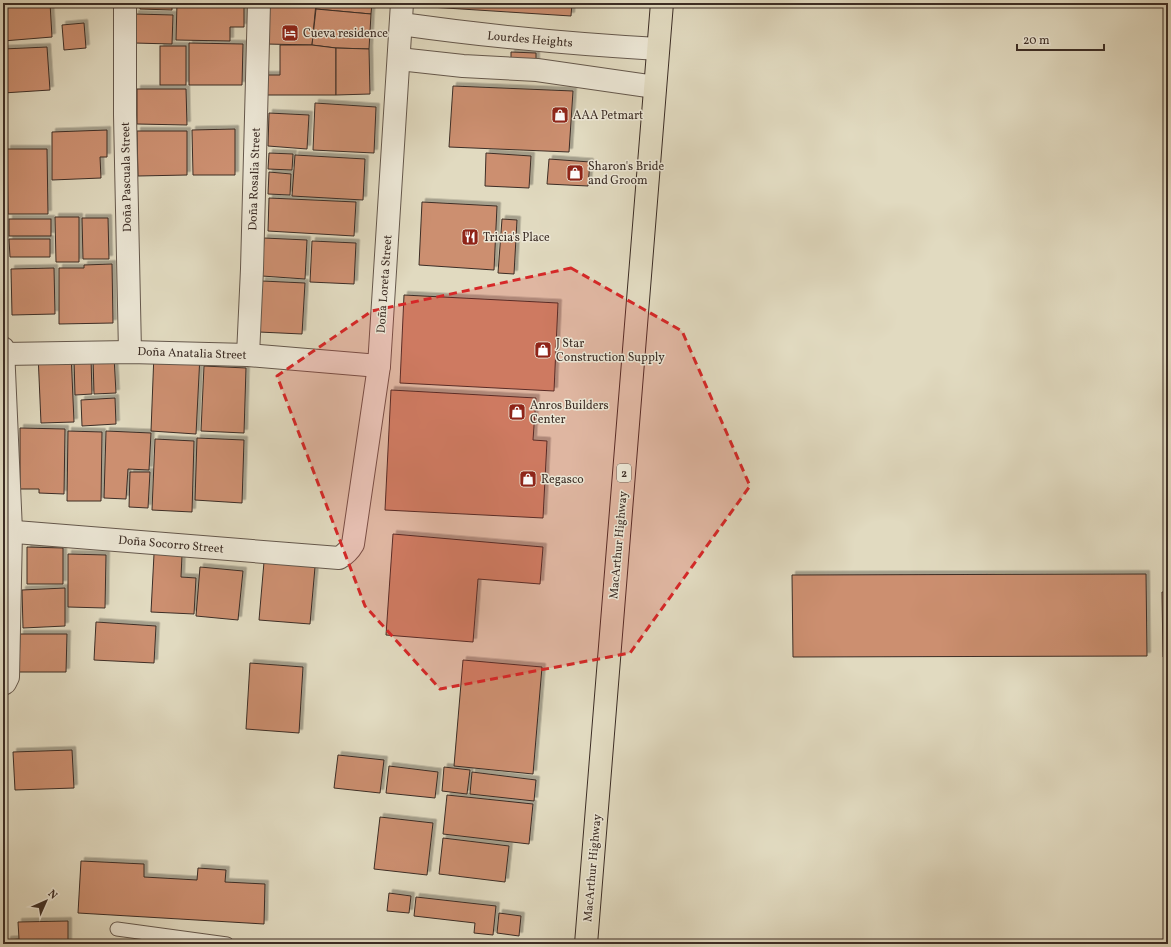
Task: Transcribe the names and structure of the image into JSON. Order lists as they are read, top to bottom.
{
  "streets": {
    "highway": ["2", "MacArthur Highway"],
    "street": [
      "Lourdes Heights",
      "Doña Pascuala Street",
      "Doña Rosalia Street",
      "Doña Loreta Street",
      "Doña Anatalia Street",
      "Doña Socorro Street"
    ]
  },
  "crossings": [
    ["Lourdes Heights", "Doña Loreta Street"],
    ["Lourdes Heights", "MacArthur Highway"],
    ["Doña Pascuala Street", "Doña Anatalia Street"],
    ["Doña Rosalia Street", "Doña Anatalia Street"],
    ["Doña Loreta Street", "Doña Anatalia Street"],
    ["Doña Loreta Street", "Doña Socorro Street"]
  ],
  "places": {
    "hotel": ["Cueva residence"],
    "shop": [
      "AAA Petmart",
      "Sharon's Bride and Groom",
      "J Star Construction Supply",
      "Anros Builders Center",
      "Regasco"
    ],
    "restaurant": ["Tricia's Place"]
  },
  "scale_bar": "20 m",
  "north": "top right"
}
